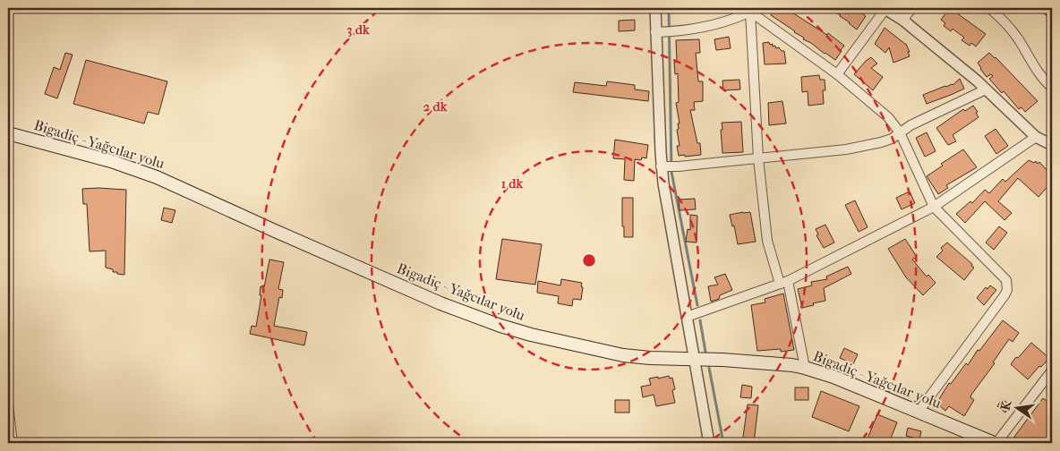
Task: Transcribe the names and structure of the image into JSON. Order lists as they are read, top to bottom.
{
  "streets": {
    "main road": ["Bigadiç - Yağcılar yolu"]
  },
  "north": "left",
  "rings": ["3 dk", "2 dk", "1 dk"]
}
